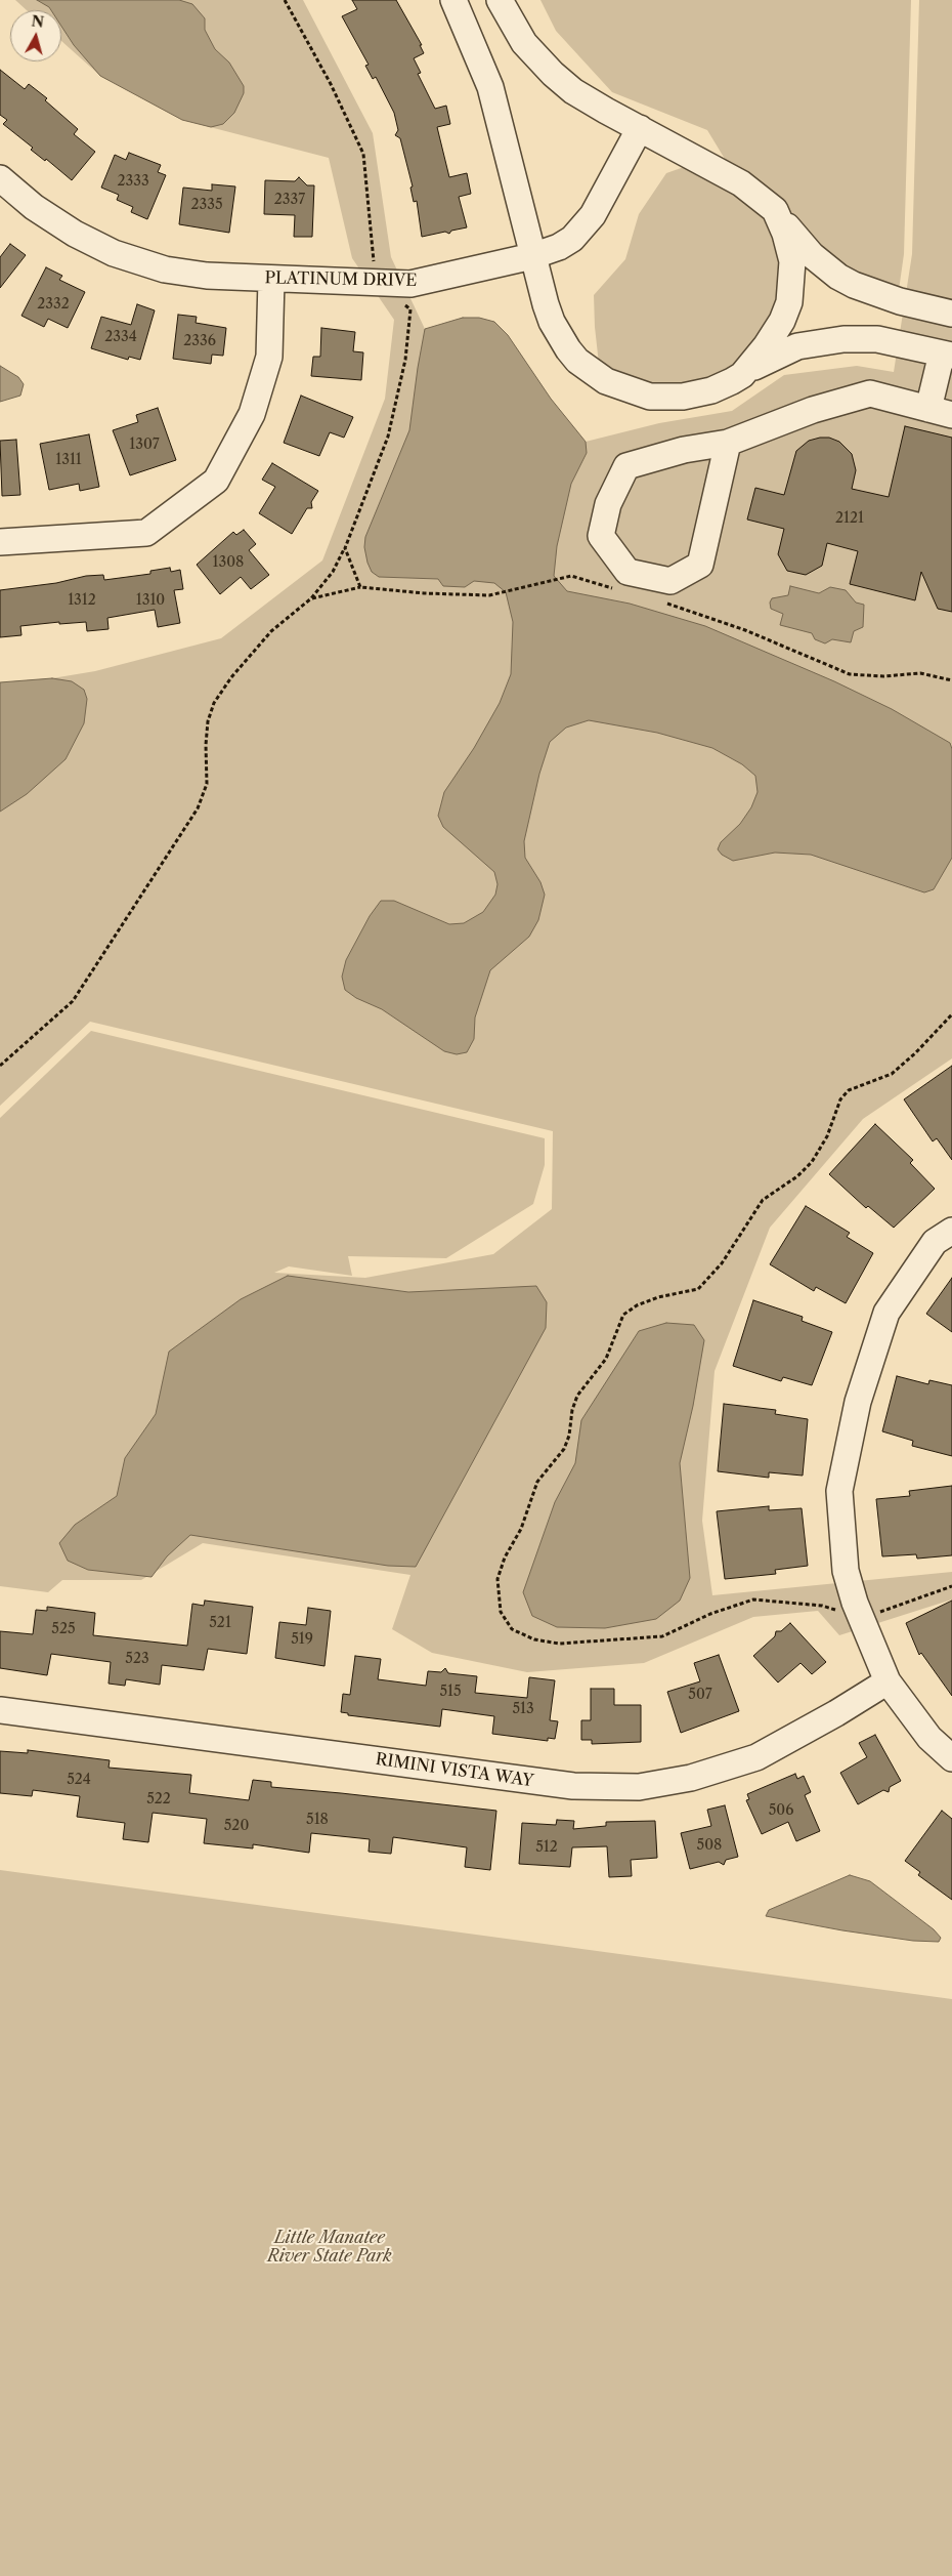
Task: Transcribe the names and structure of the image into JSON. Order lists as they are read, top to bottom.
{
  "streets": {
    "street": ["PLATINUM DRIVE", "RIMINI VISTA WAY"]
  },
  "parks": ["Little Manatee River State Park"],
  "house_numbers": [
    "2333",
    "2337",
    "2335",
    "2332",
    "2334",
    "2336",
    "1307",
    "1311",
    "2121",
    "1308",
    "1312",
    "1310",
    "521",
    "525",
    "519",
    "523",
    "515",
    "507",
    "513",
    "524",
    "522",
    "506",
    "518",
    "520",
    "508",
    "512"
  ],
  "north": "top"
}
